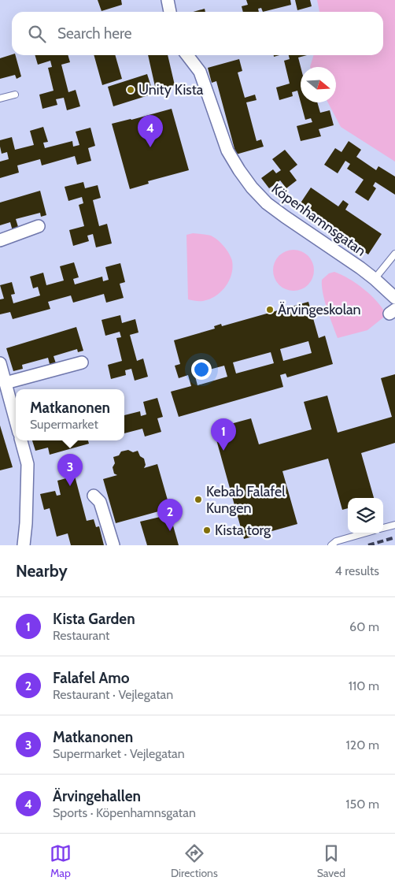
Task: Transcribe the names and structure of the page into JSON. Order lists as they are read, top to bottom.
{
  "streets": {
    "street": ["Köpenhamnsgatan"]
  },
  "places": [
    "Unity Kista",
    "Ärvingeskolan",
    "Kebab Falafel Kungen",
    "Kista torg"
  ],
  "north": "right",
  "page": {
    "search": "Search here",
    "pins": [
      "4",
      "1",
      "3",
      "2"
    ],
    "popup": ["Matkanonen", "Supermarket"],
    "heading": ["Nearby", "4 results"],
    "list": [
      {
        "mark": "1",
        "name": "Kista Garden",
        "note": "Restaurant",
        "value": "60 m"
      },
      {
        "mark": "2",
        "name": "Falafel Amo",
        "note": "Restaurant · Vejlegatan",
        "value": "110 m"
      },
      {
        "mark": "3",
        "name": "Matkanonen",
        "note": "Supermarket · Vejlegatan",
        "value": "120 m"
      },
      {
        "mark": "4",
        "name": "Ärvingehallen",
        "note": "Sports · Köpenhamnsgatan",
        "value": "150 m"
      }
    ],
    "nav": ["Map", "Directions", "Saved"]
  }
}
